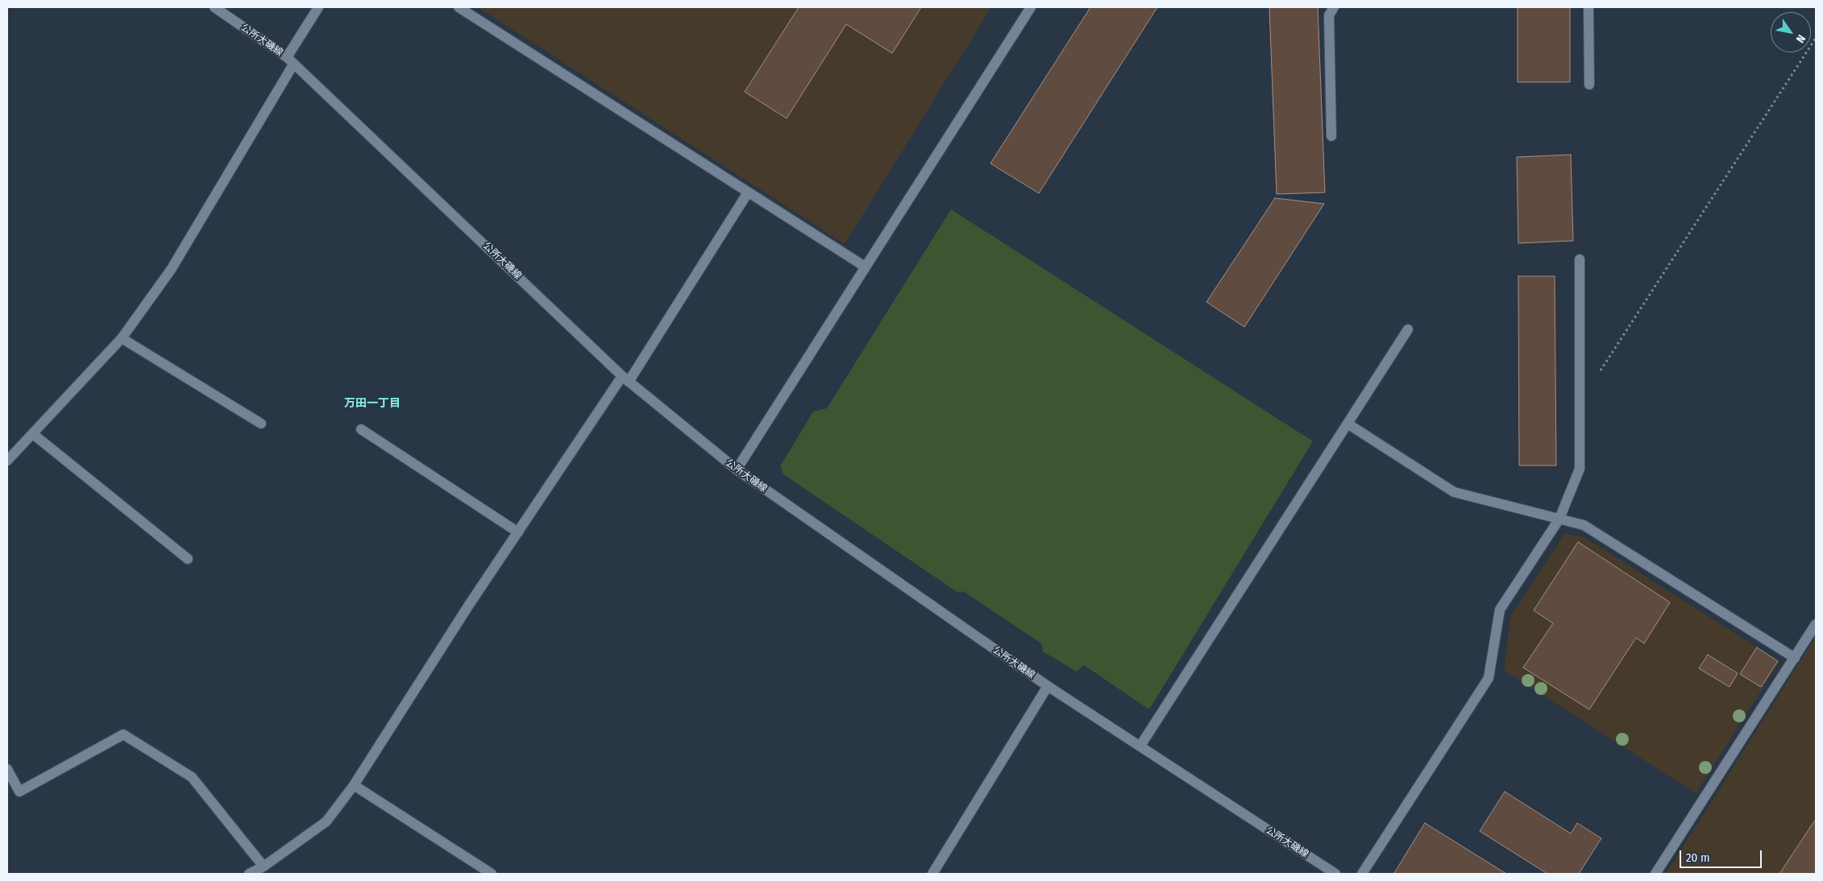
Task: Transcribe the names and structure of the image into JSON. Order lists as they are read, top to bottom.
{
  "streets": {
    "street": ["公所大磯線"]
  },
  "districts": ["万田一丁目"],
  "scale_bar": "20 m",
  "north": "bottom right"
}
